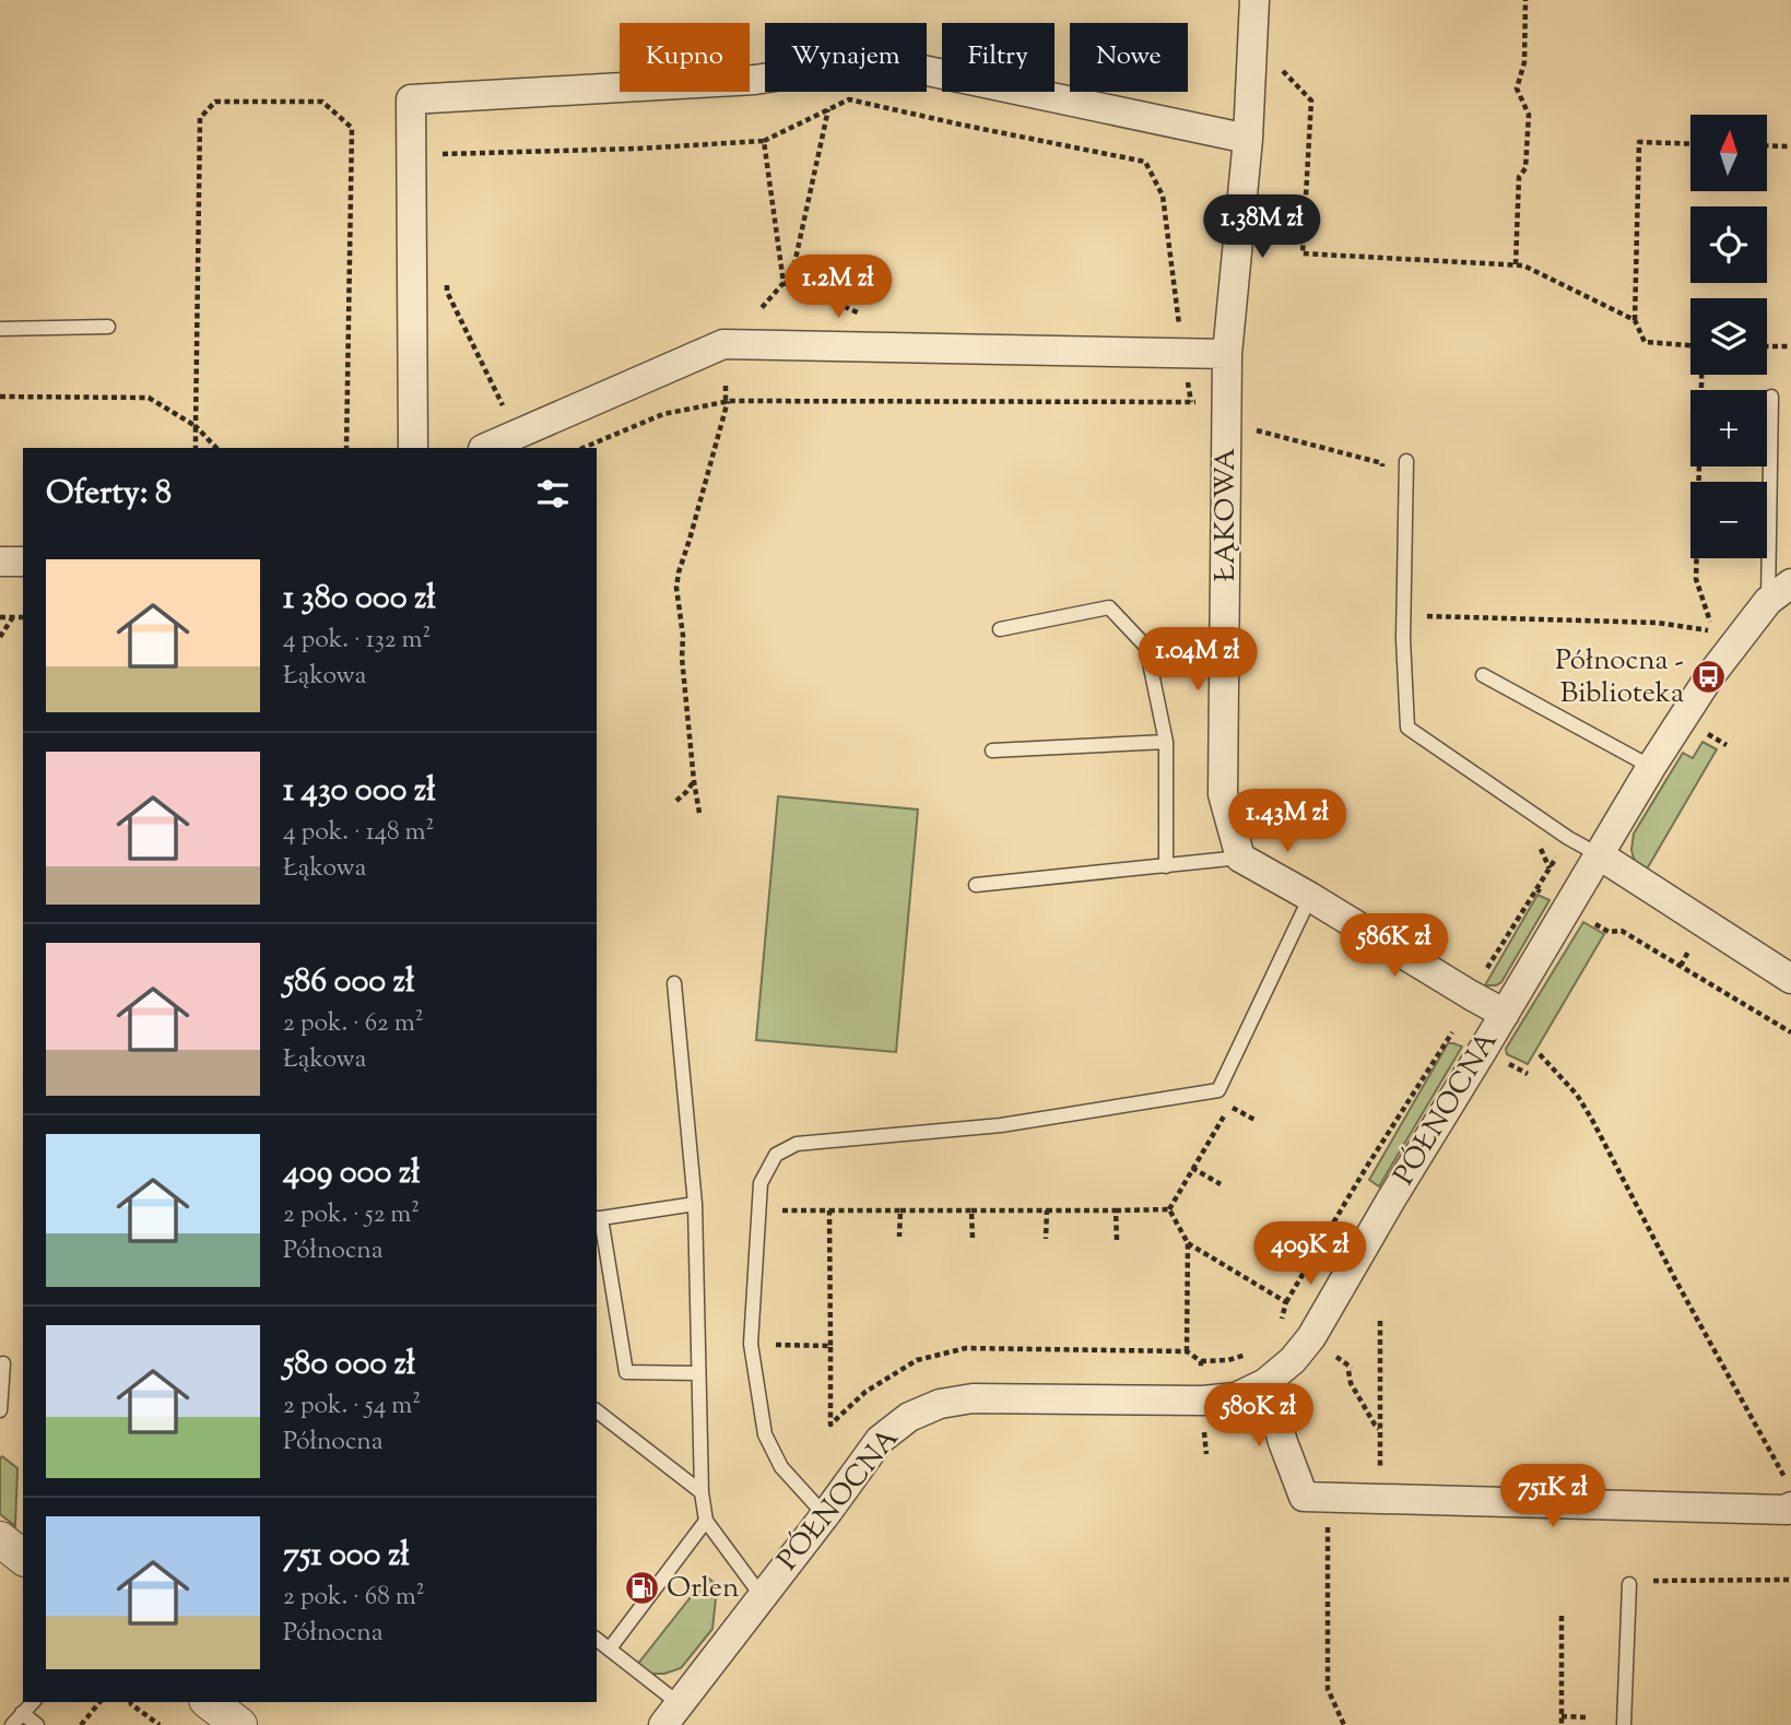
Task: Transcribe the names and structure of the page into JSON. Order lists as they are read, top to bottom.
{
  "streets": {
    "street": ["ŁĄKOWA", "PÓŁNOCNA"]
  },
  "places": {
    "bus stop": ["Północna - Biblioteka"],
    "fuel station": ["Orlen"]
  },
  "north": "top",
  "page": {
    "chip": [
      "Kupno",
      "Wynajem",
      "Filtry",
      "Nowe"
    ],
    "map_buttons": ["+", "−"],
    "price": [
      "1.38M zł",
      "1.2M zł",
      "1.04M zł",
      "1.43M zł",
      "586K zł",
      "409K zł",
      "580K zł",
      "751K zł"
    ],
    "heading": "Oferty: 8",
    "list": [
      {
        "name": "1 380 000 zł",
        "note": "4 pok. · 132 m² · Łąkowa"
      },
      {
        "name": "1 430 000 zł",
        "note": "4 pok. · 148 m² · Łąkowa"
      },
      {
        "name": "586 000 zł",
        "note": "2 pok. · 62 m² · Łąkowa"
      },
      {
        "name": "409 000 zł",
        "note": "2 pok. · 52 m² · Północna"
      },
      {
        "name": "580 000 zł",
        "note": "2 pok. · 54 m² · Północna"
      },
      {
        "name": "751 000 zł",
        "note": "2 pok. · 68 m² · Północna"
      }
    ]
  }
}
